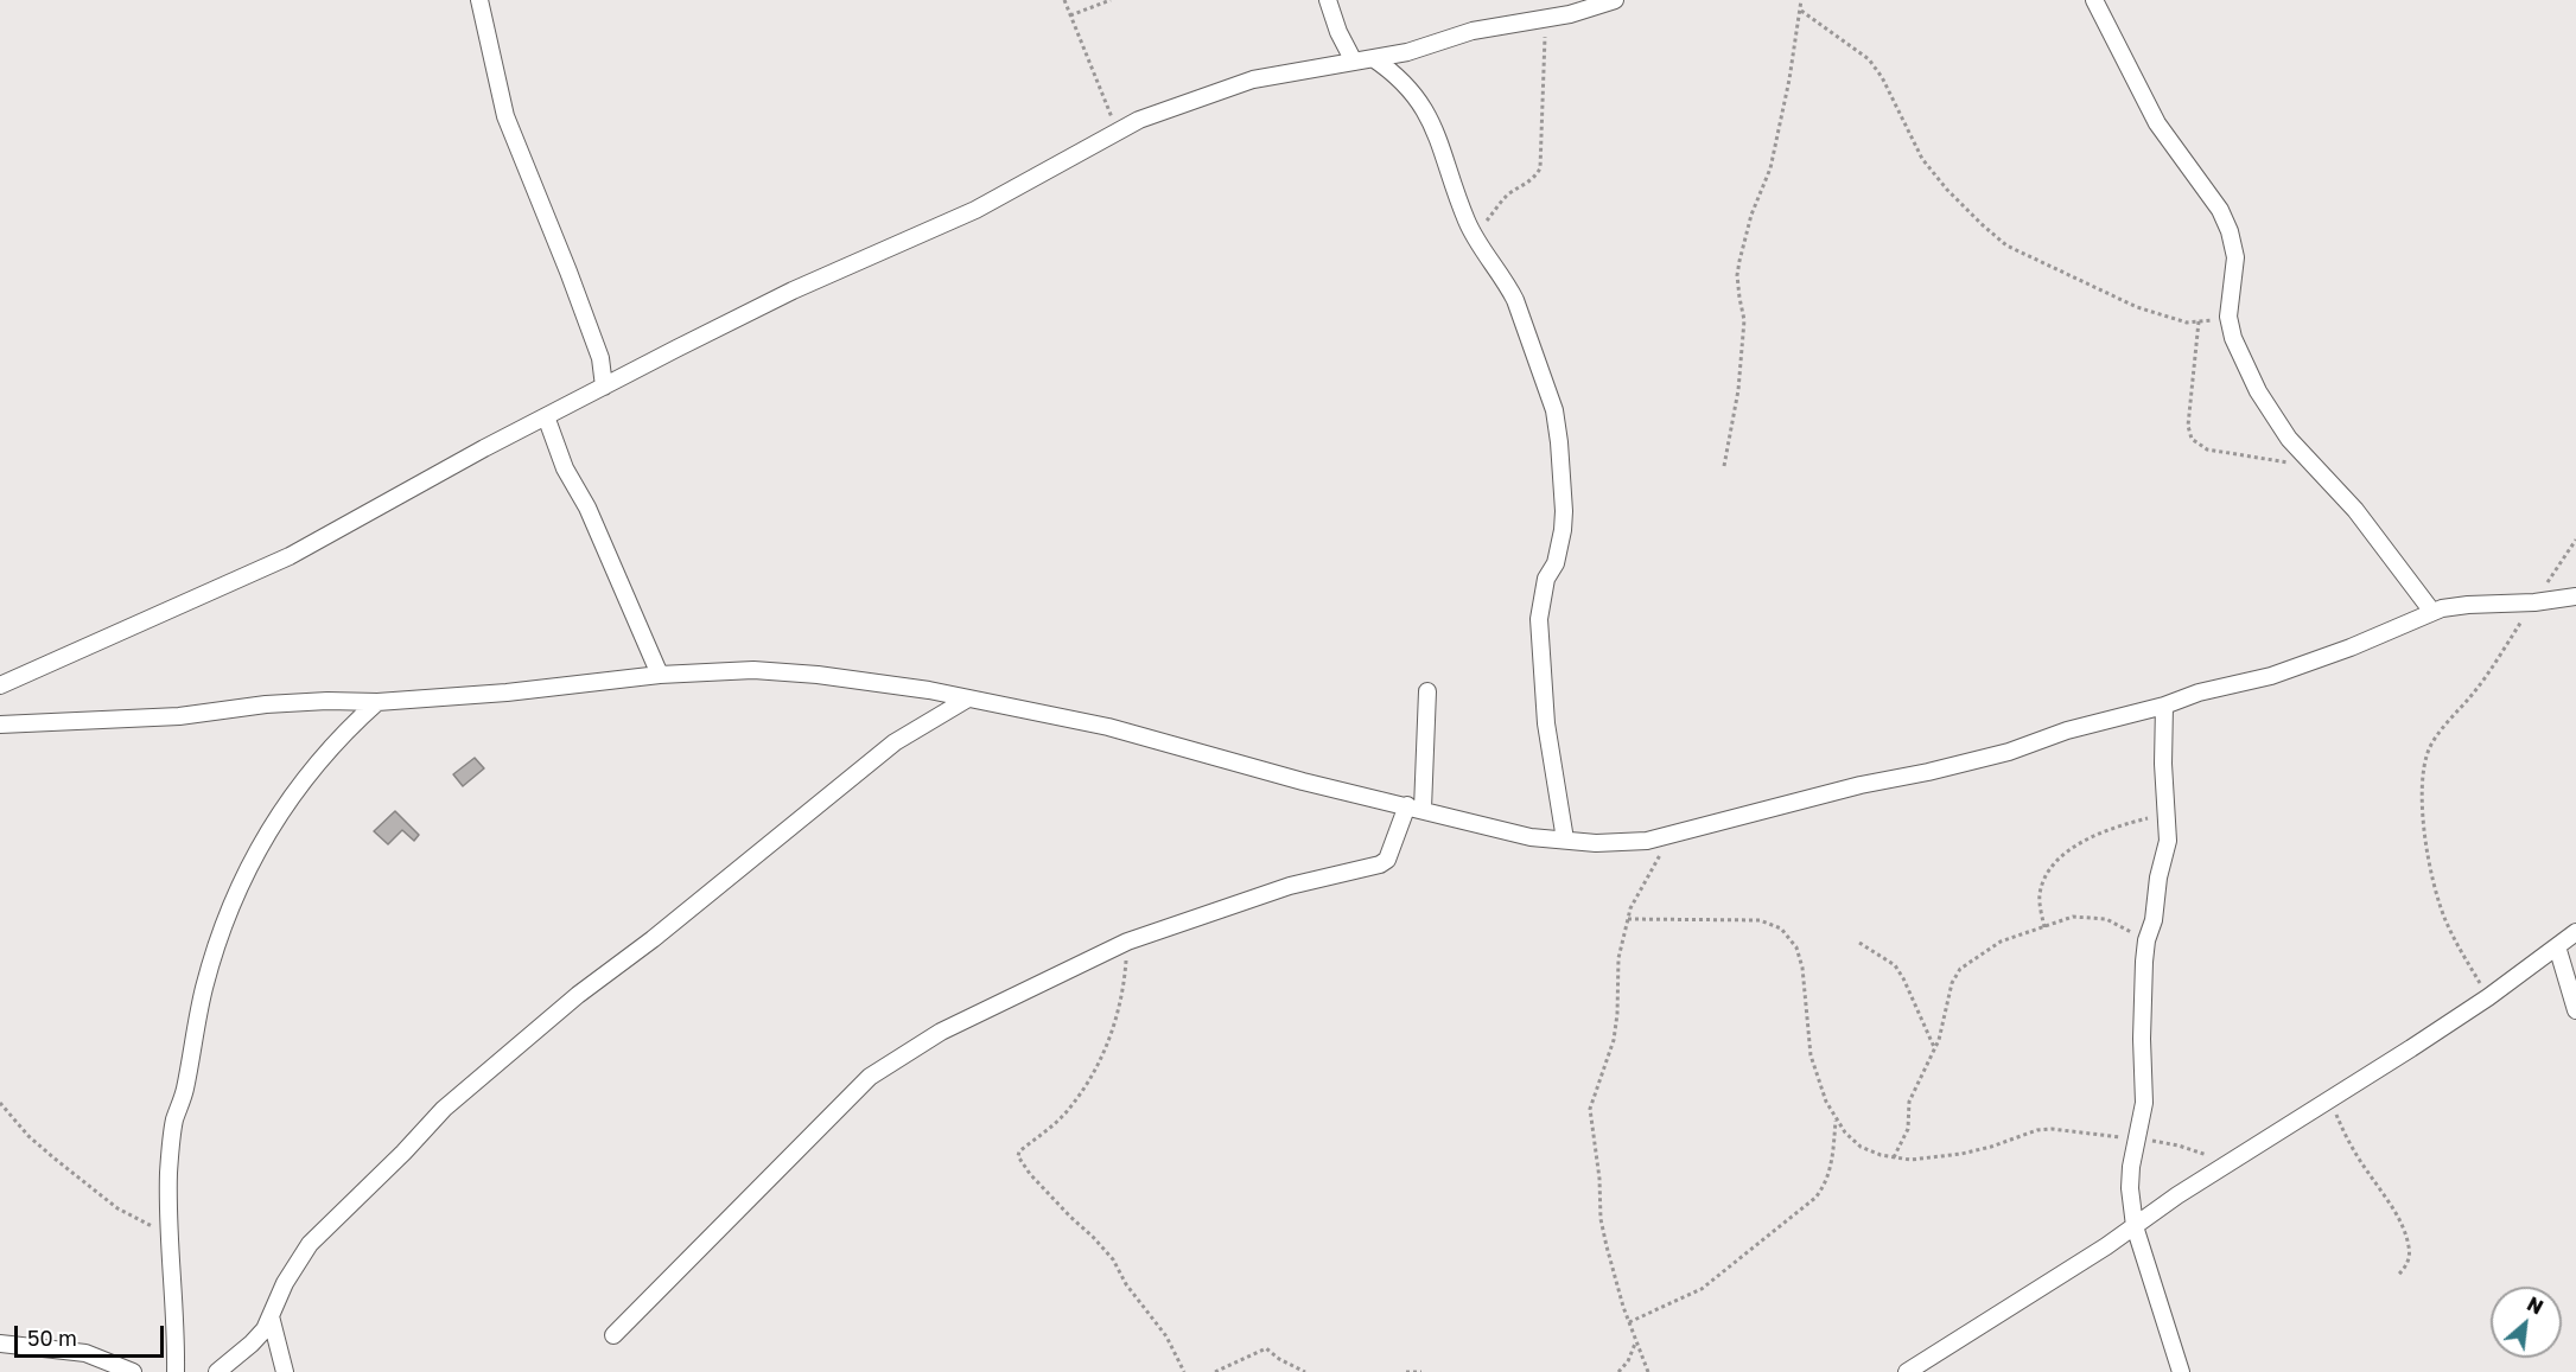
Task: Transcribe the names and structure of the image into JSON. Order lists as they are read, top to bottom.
{
  "scale_bar": "50 m",
  "north": "top right"
}
